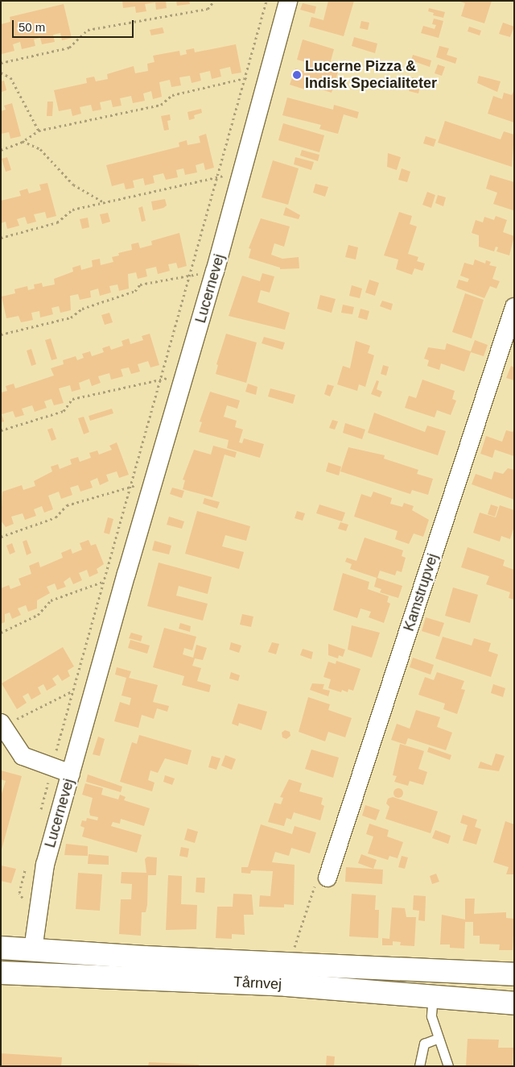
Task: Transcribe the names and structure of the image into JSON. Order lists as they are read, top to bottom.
{
  "streets": {
    "street": ["Lucernevej", "Kamstrupvej", "Tårnvej"]
  },
  "crossings": [
    ["Lucernevej", "Tårnvej"]
  ],
  "places": ["Lucerne Pizza & Indisk Specialiteter"],
  "scale_bar": "50 m"
}
